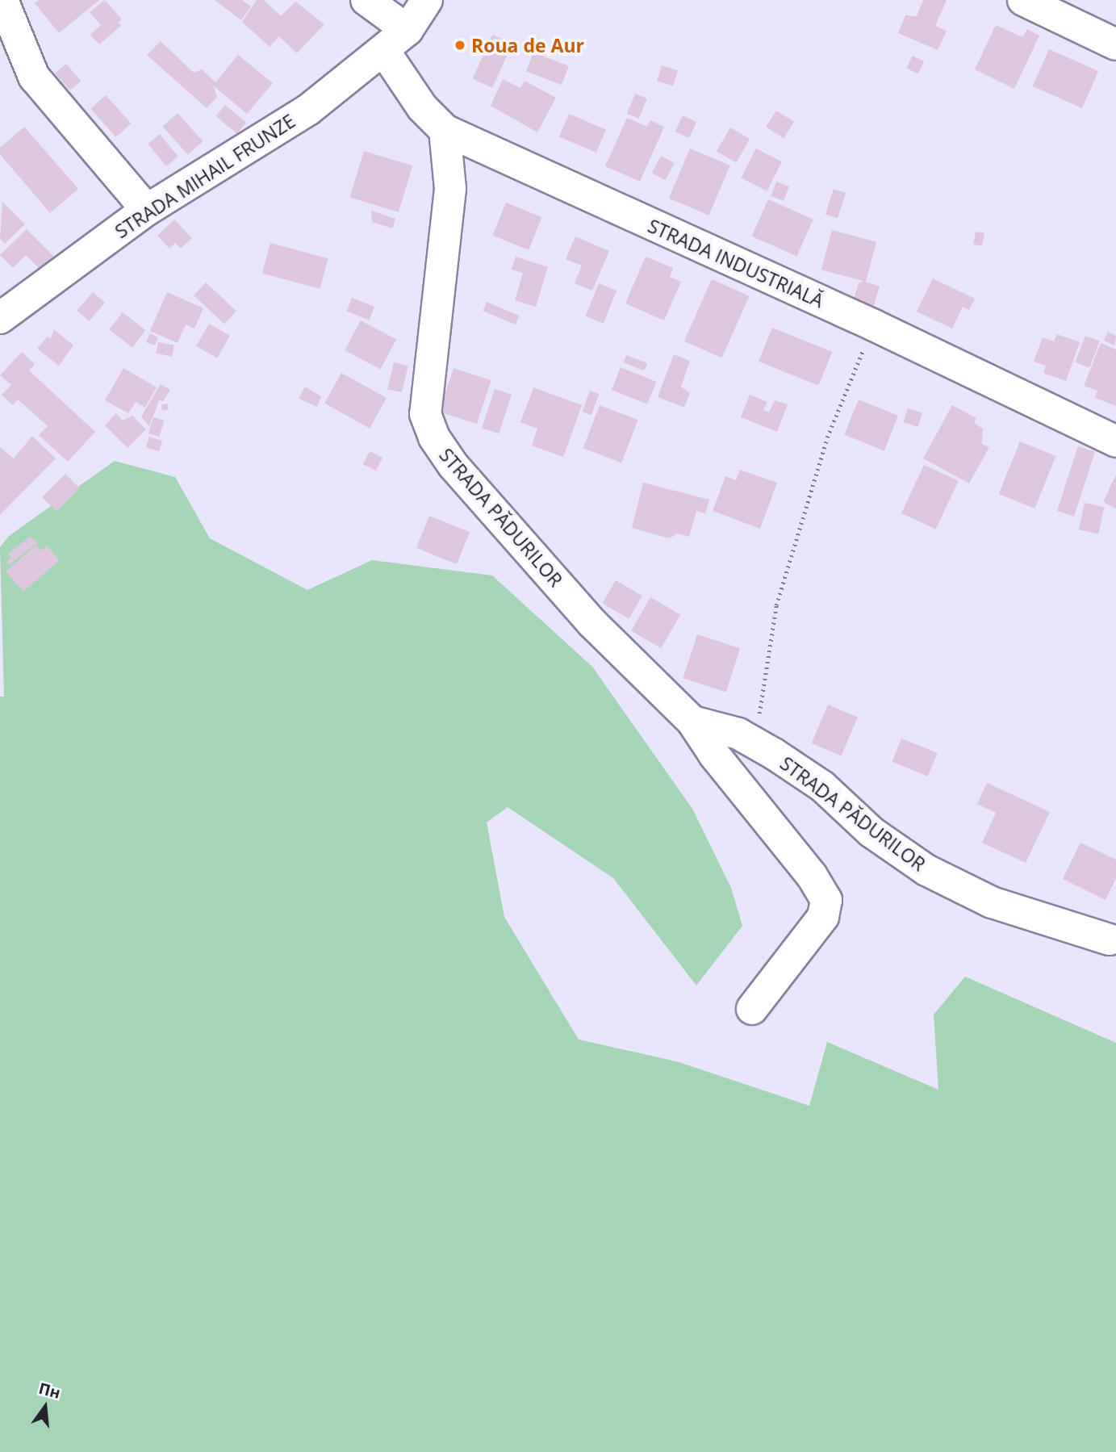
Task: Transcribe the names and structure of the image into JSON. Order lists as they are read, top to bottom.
{
  "streets": {
    "street": ["STRADA MIHAIL FRUNZE", "STRADA INDUSTRIALĂ", "STRADA PĂDURILOR"]
  },
  "crossings": [
    ["STRADA MIHAIL FRUNZE", "STRADA INDUSTRIALĂ"],
    ["STRADA INDUSTRIALĂ", "STRADA PĂDURILOR"]
  ],
  "places": ["Roua de Aur"],
  "north": "top"
}
